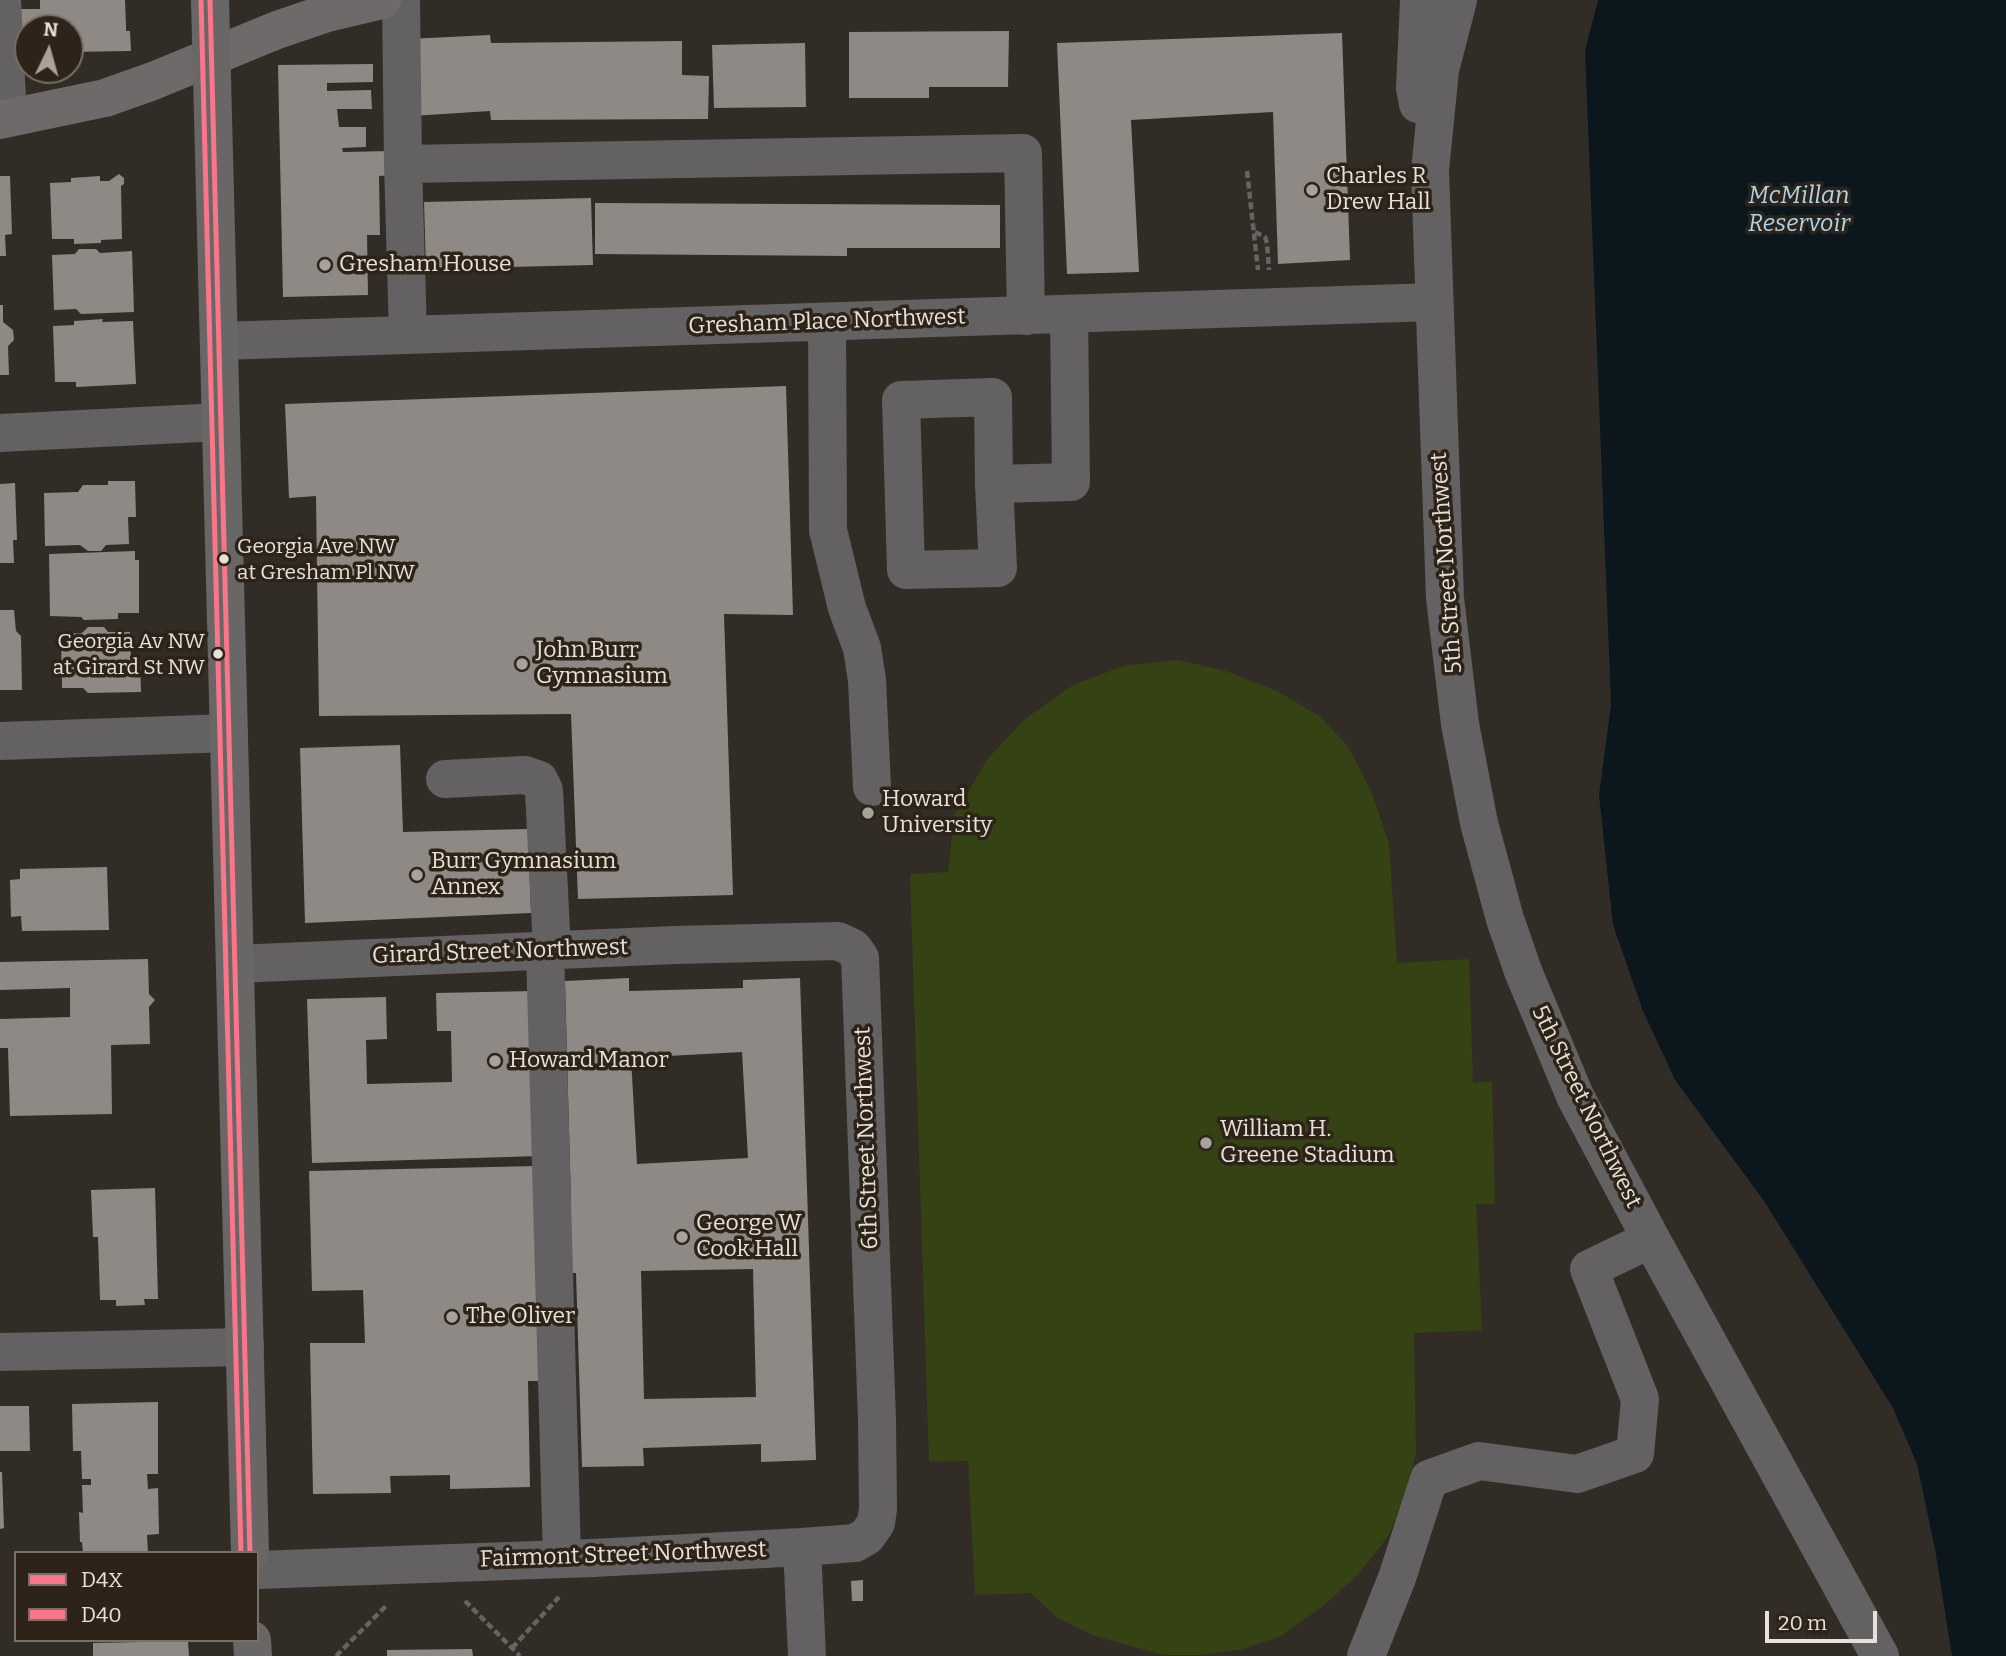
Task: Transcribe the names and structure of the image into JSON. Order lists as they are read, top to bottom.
{
  "streets": {
    "street": [
      "Gresham Place Northwest",
      "5th Street Northwest",
      "Girard Street Northwest",
      "6th Street Northwest",
      "Fairmont Street Northwest"
    ]
  },
  "crossings": [
    ["Gresham Place Northwest", "5th Street Northwest"],
    ["Girard Street Northwest", "6th Street Northwest"],
    ["6th Street Northwest", "Fairmont Street Northwest"]
  ],
  "water": ["McMillan Reservoir"],
  "places": [
    "Charles R Drew Hall",
    "Gresham House",
    "Georgia Ave NW at Gresham Pl NW",
    "Georgia Av NW at Girard St NW",
    "John Burr Gymnasium",
    "Howard University",
    "Burr Gymnasium Annex",
    "Howard Manor",
    "William H. Greene Stadium",
    "George W Cook Hall",
    "The Oliver"
  ],
  "lines": ["transit line D4X", "transit line D40"],
  "legend": ["D4X", "D40"],
  "scale_bar": "20 m",
  "north": "top"
}
